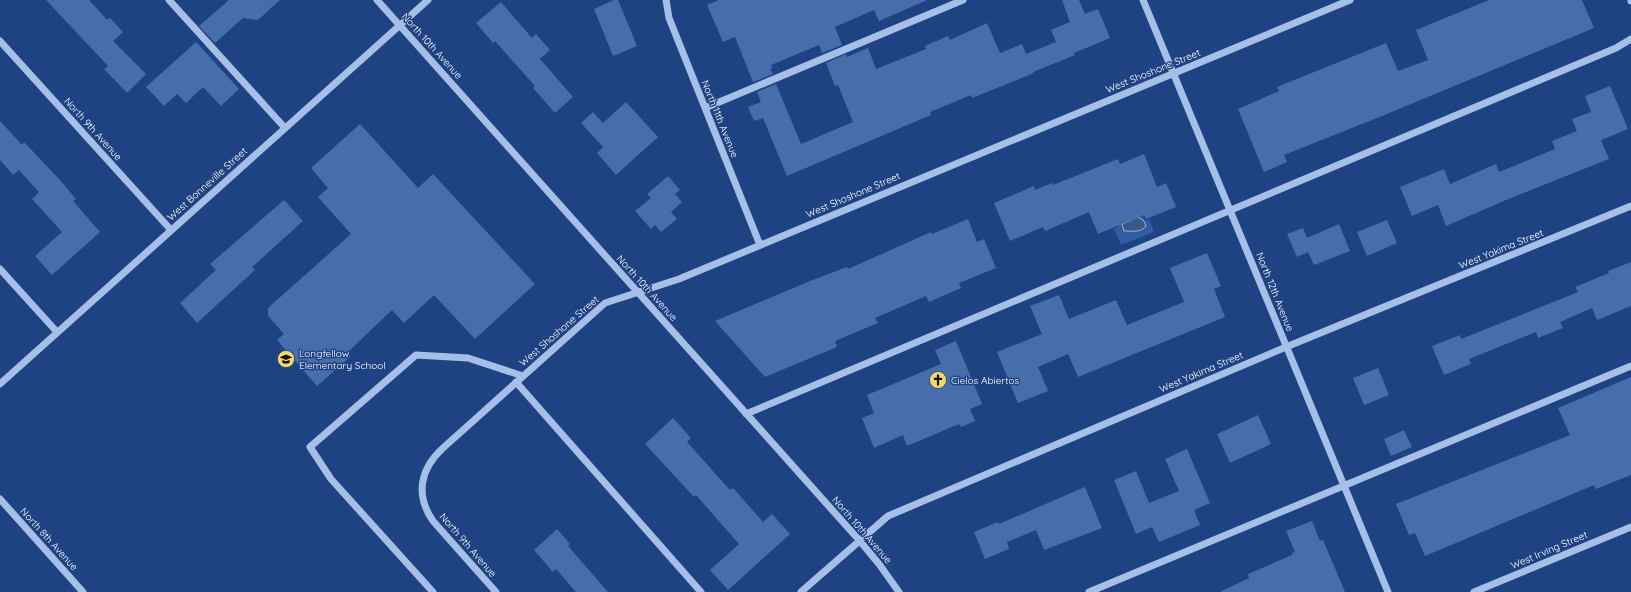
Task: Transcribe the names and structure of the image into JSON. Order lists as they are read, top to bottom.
{
  "streets": {
    "street": [
      "North 10th Avenue",
      "West Shoshone Street",
      "North 11th Avenue",
      "North 9th Avenue",
      "West Bonneville Street",
      "West Yakima Street",
      "North 12th Avenue",
      "North 8th Avenue",
      "West Irving Street"
    ]
  },
  "crossings": [
    ["North 10th Avenue", "West Shoshone Street"],
    ["North 10th Avenue", "West Bonneville Street"],
    ["North 10th Avenue", "West Yakima Street"],
    ["West Shoshone Street", "North 11th Avenue"],
    ["West Shoshone Street", "North 9th Avenue"],
    ["West Shoshone Street", "North 12th Avenue"],
    ["North 9th Avenue", "West Bonneville Street"],
    ["West Yakima Street", "North 12th Avenue"]
  ],
  "places": {
    "school or university": ["Longfellow Elementary School"],
    "church": ["Cielos Abiertos"]
  }
}
